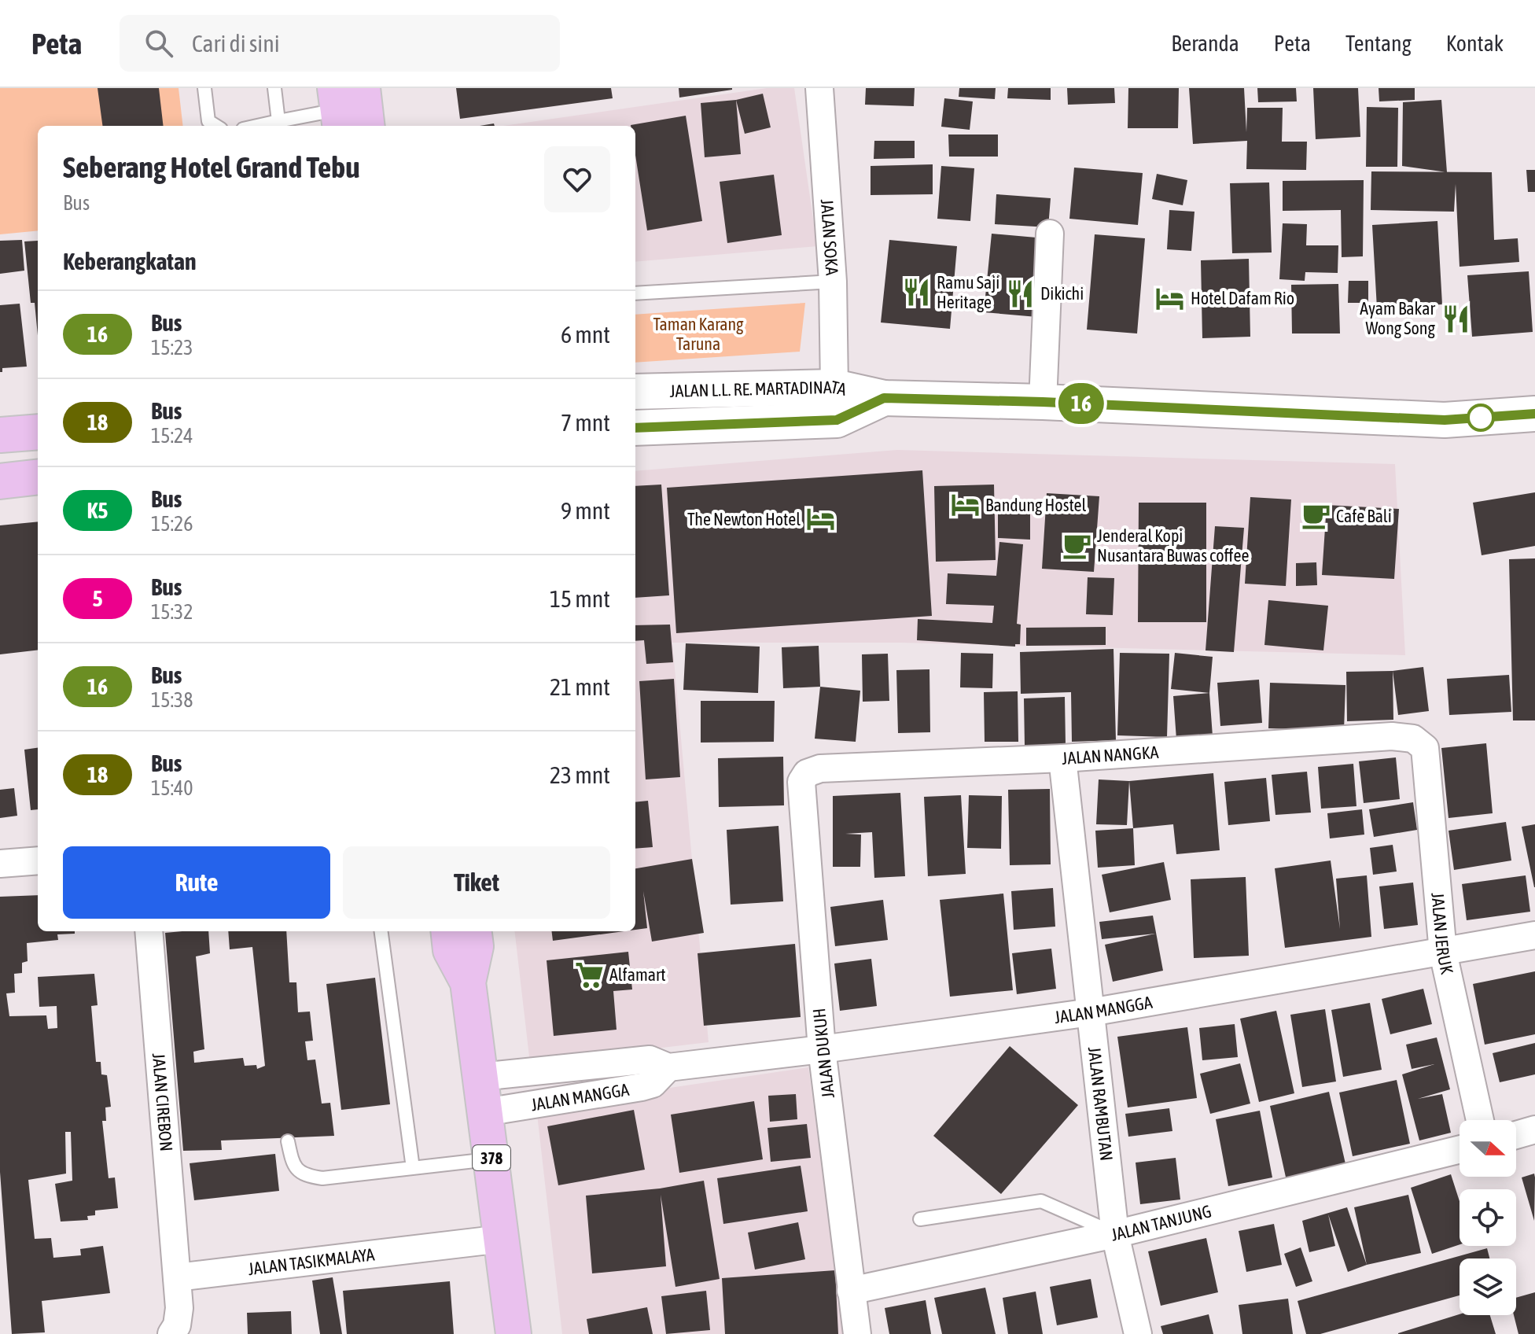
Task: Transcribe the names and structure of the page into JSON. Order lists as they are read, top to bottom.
{
  "streets": {
    "main road": ["JALAN L.L. RE. MARTADINATA", "378"],
    "street": [
      "JALAN SOKA",
      "JALAN NANGKA",
      "JALAN JERUK",
      "JALAN MANGGA",
      "JALAN DUKUH",
      "JALAN CIREBON",
      "JALAN RAMBUTAN",
      "JALAN TANJUNG",
      "JALAN TASIKMALAYA"
    ]
  },
  "crossings": [
    ["JALAN SOKA", "JALAN L.L. RE. MARTADINATA"],
    ["JALAN NANGKA", "JALAN JERUK"],
    ["JALAN NANGKA", "JALAN DUKUH"],
    ["JALAN NANGKA", "JALAN RAMBUTAN"],
    ["JALAN JERUK", "JALAN MANGGA"],
    ["JALAN MANGGA", "JALAN DUKUH"],
    ["JALAN MANGGA", "JALAN RAMBUTAN"],
    ["JALAN MANGGA", "378"],
    ["JALAN DUKUH", "JALAN TANJUNG"],
    ["JALAN CIREBON", "JALAN TASIKMALAYA"],
    ["JALAN RAMBUTAN", "JALAN TANJUNG"],
    ["378", "JALAN TASIKMALAYA"]
  ],
  "parks": ["Taman Karang Taruna"],
  "places": {
    "restaurant": ["Ramu Saji Heritage", "Dikichi", "Ayam Bakar Wong Song"],
    "hotel": ["Hotel Dafam Rio", "Bandung Hostel", "The Newton Hotel"],
    "cafe": ["Cafe Bali", "Jenderal Kopi Nusantara Buwas coffee"],
    "supermarket": ["Alfamart"]
  },
  "lines": ["bus line 16"],
  "north": "right",
  "page": {
    "header": "Peta",
    "search": "Cari di sini",
    "nav": [
      "Beranda",
      "Peta",
      "Tentang",
      "Kontak"
    ],
    "on_map": "16",
    "heading": [
      ["Seberang Hotel Grand Tebu", "Bus"],
      "Keberangkatan"
    ],
    "list": [
      {
        "mark": "16",
        "name": "Bus",
        "note": "15:23",
        "value": "6 mnt"
      },
      {
        "mark": "18",
        "name": "Bus",
        "note": "15:24",
        "value": "7 mnt"
      },
      {
        "mark": "K5",
        "name": "Bus",
        "note": "15:26",
        "value": "9 mnt"
      },
      {
        "mark": "5",
        "name": "Bus",
        "note": "15:32",
        "value": "15 mnt"
      },
      {
        "mark": "16",
        "name": "Bus",
        "note": "15:38",
        "value": "21 mnt"
      },
      {
        "mark": "18",
        "name": "Bus",
        "note": "15:40",
        "value": "23 mnt"
      }
    ],
    "buttons": ["Rute", "Tiket"]
  }
}
